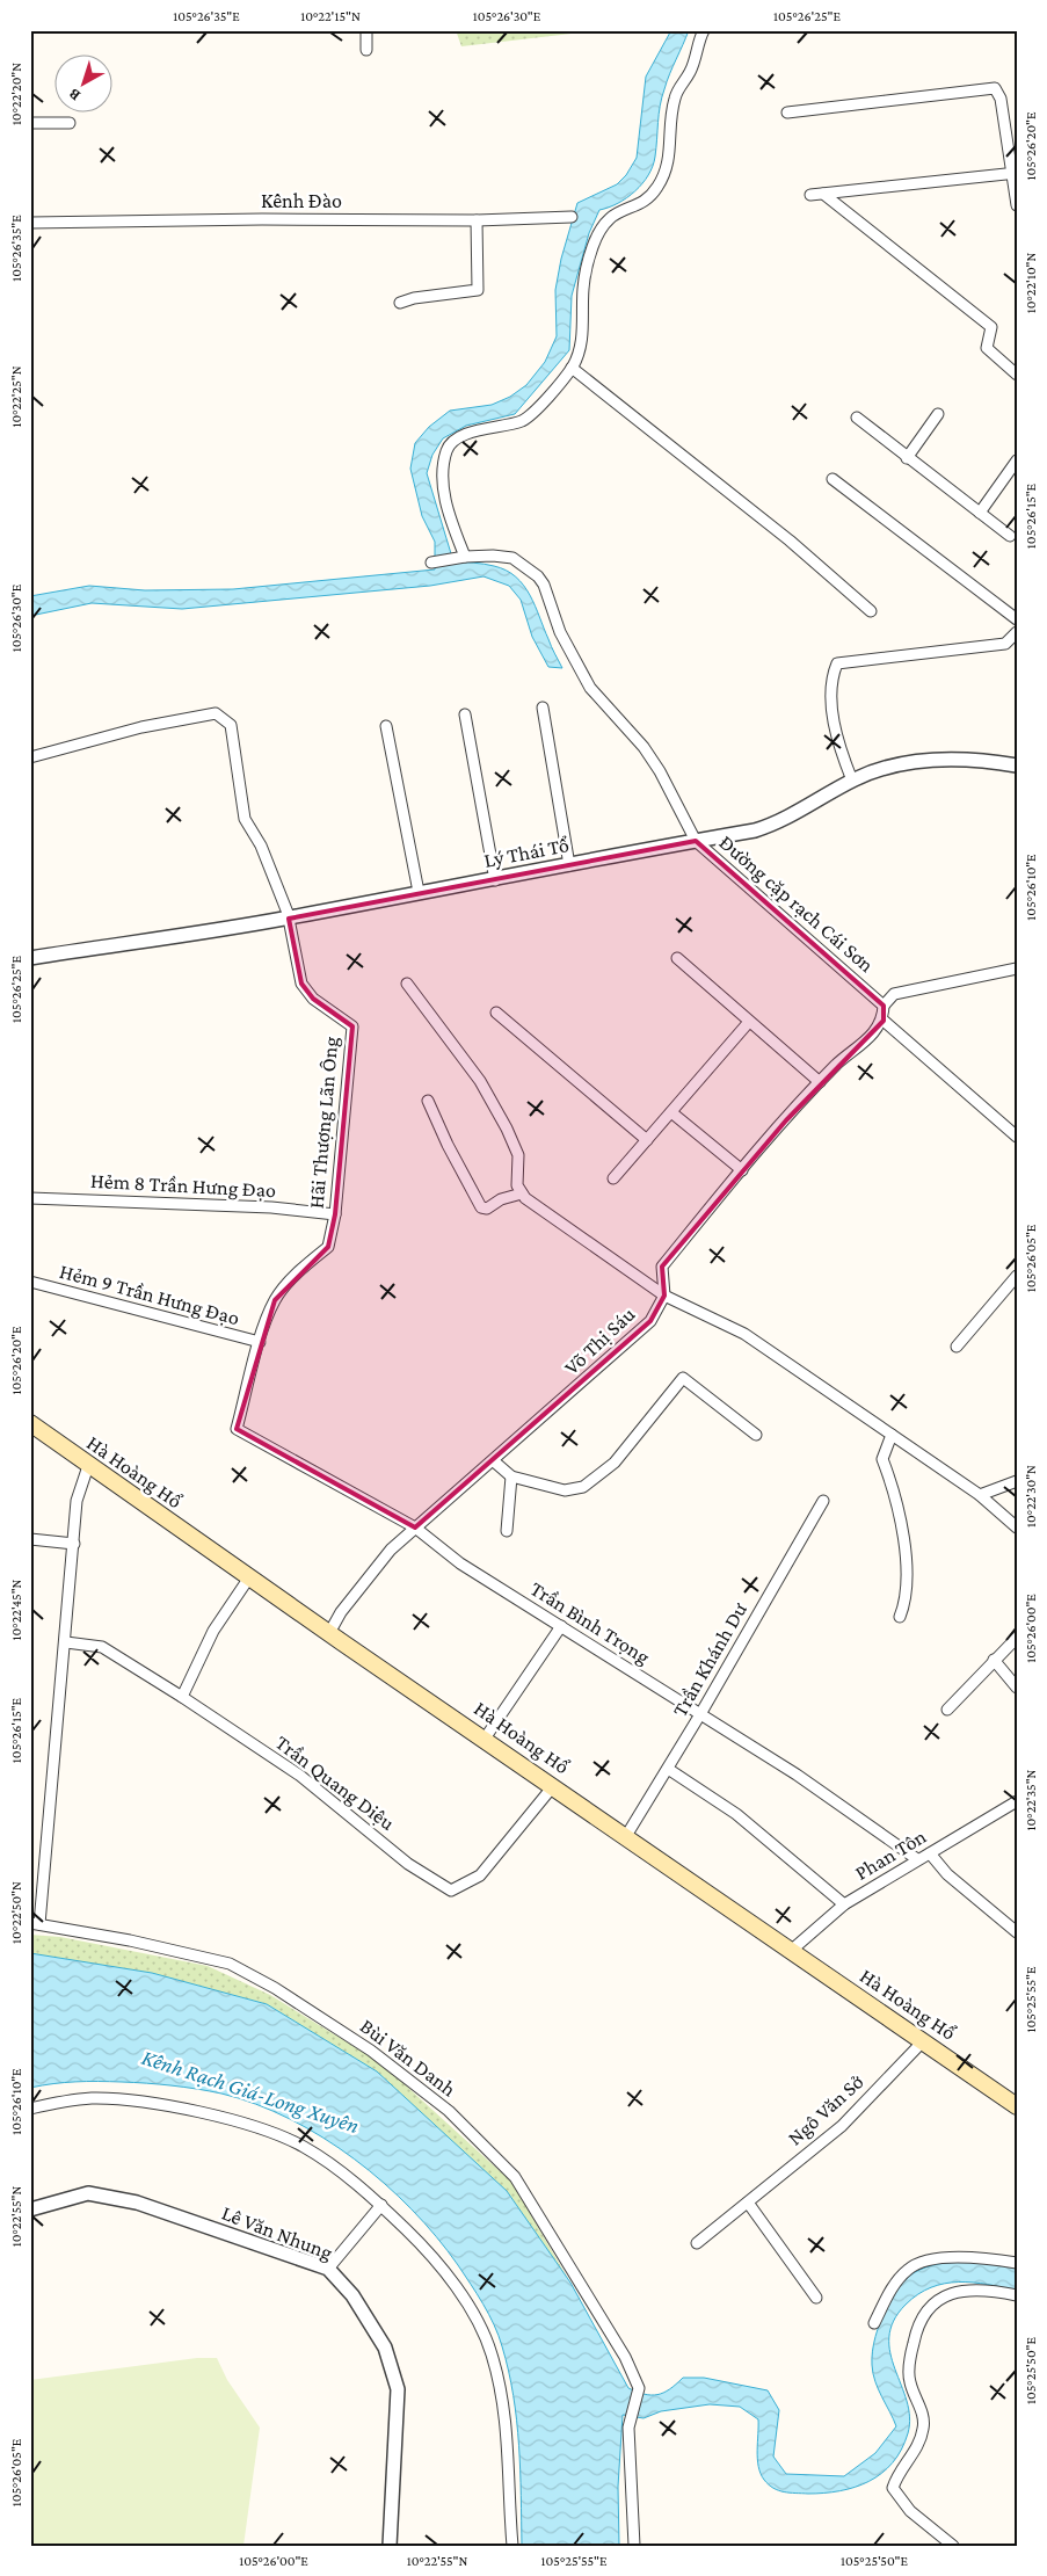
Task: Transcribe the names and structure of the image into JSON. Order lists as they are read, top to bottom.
{
  "streets": {
    "main road": ["Hà Hoàng Hổ"],
    "street": [
      "Kênh Đào",
      "Lý Thái Tổ",
      "Đường cặp rạch Cái Sơn",
      "Hãi Thượng Lãn Ông",
      "Hẻm 8 Trần Hưng Đạo",
      "Hẻm 9 Trần Hưng Đạo",
      "Võ Thị Sáu",
      "Trần Bình Trọng",
      "Trần Khánh Dư",
      "Trần Quang Diệu",
      "Phan Tôn",
      "Bùi Văn Danh",
      "Ngô Văn Sở",
      "Lê Văn Nhung"
    ]
  },
  "crossings": [
    ["Lý Thái Tổ", "Đường cặp rạch Cái Sơn"],
    ["Lý Thái Tổ", "Hãi Thượng Lãn Ông"],
    ["Hãi Thượng Lãn Ông", "Hẻm 8 Trần Hưng Đạo"],
    ["Hãi Thượng Lãn Ông", "Hẻm 9 Trần Hưng Đạo"],
    ["Hãi Thượng Lãn Ông", "Trần Bình Trọng"],
    ["Võ Thị Sáu", "Hà Hoàng Hổ"],
    ["Võ Thị Sáu", "Trần Bình Trọng"],
    ["Hà Hoàng Hổ", "Trần Khánh Dư"],
    ["Hà Hoàng Hổ", "Trần Quang Diệu"],
    ["Hà Hoàng Hổ", "Phan Tôn"],
    ["Hà Hoàng Hổ", "Ngô Văn Sở"],
    ["Trần Bình Trọng", "Trần Khánh Dư"],
    ["Trần Bình Trọng", "Phan Tôn"]
  ],
  "water": ["Kênh Rạch Giá-Long Xuyên"],
  "north": "bottom left",
  "coordinates": [
    "105°26'35\"E",
    "10°22'15\"N",
    "105°26'30\"E",
    "105°26'25\"E",
    "10°22'20\"N",
    "105°26'20\"E",
    "10°22'10\"N",
    "10°22'25\"N",
    "105°26'15\"E",
    "105°26'10\"E",
    "105°26'05\"E",
    "10°22'30\"N",
    "10°22'45\"N",
    "105°26'00\"E",
    "10°22'35\"N",
    "10°22'50\"N",
    "105°25'55\"E",
    "10°22'55\"N",
    "105°25'50\"E"
  ]
}
